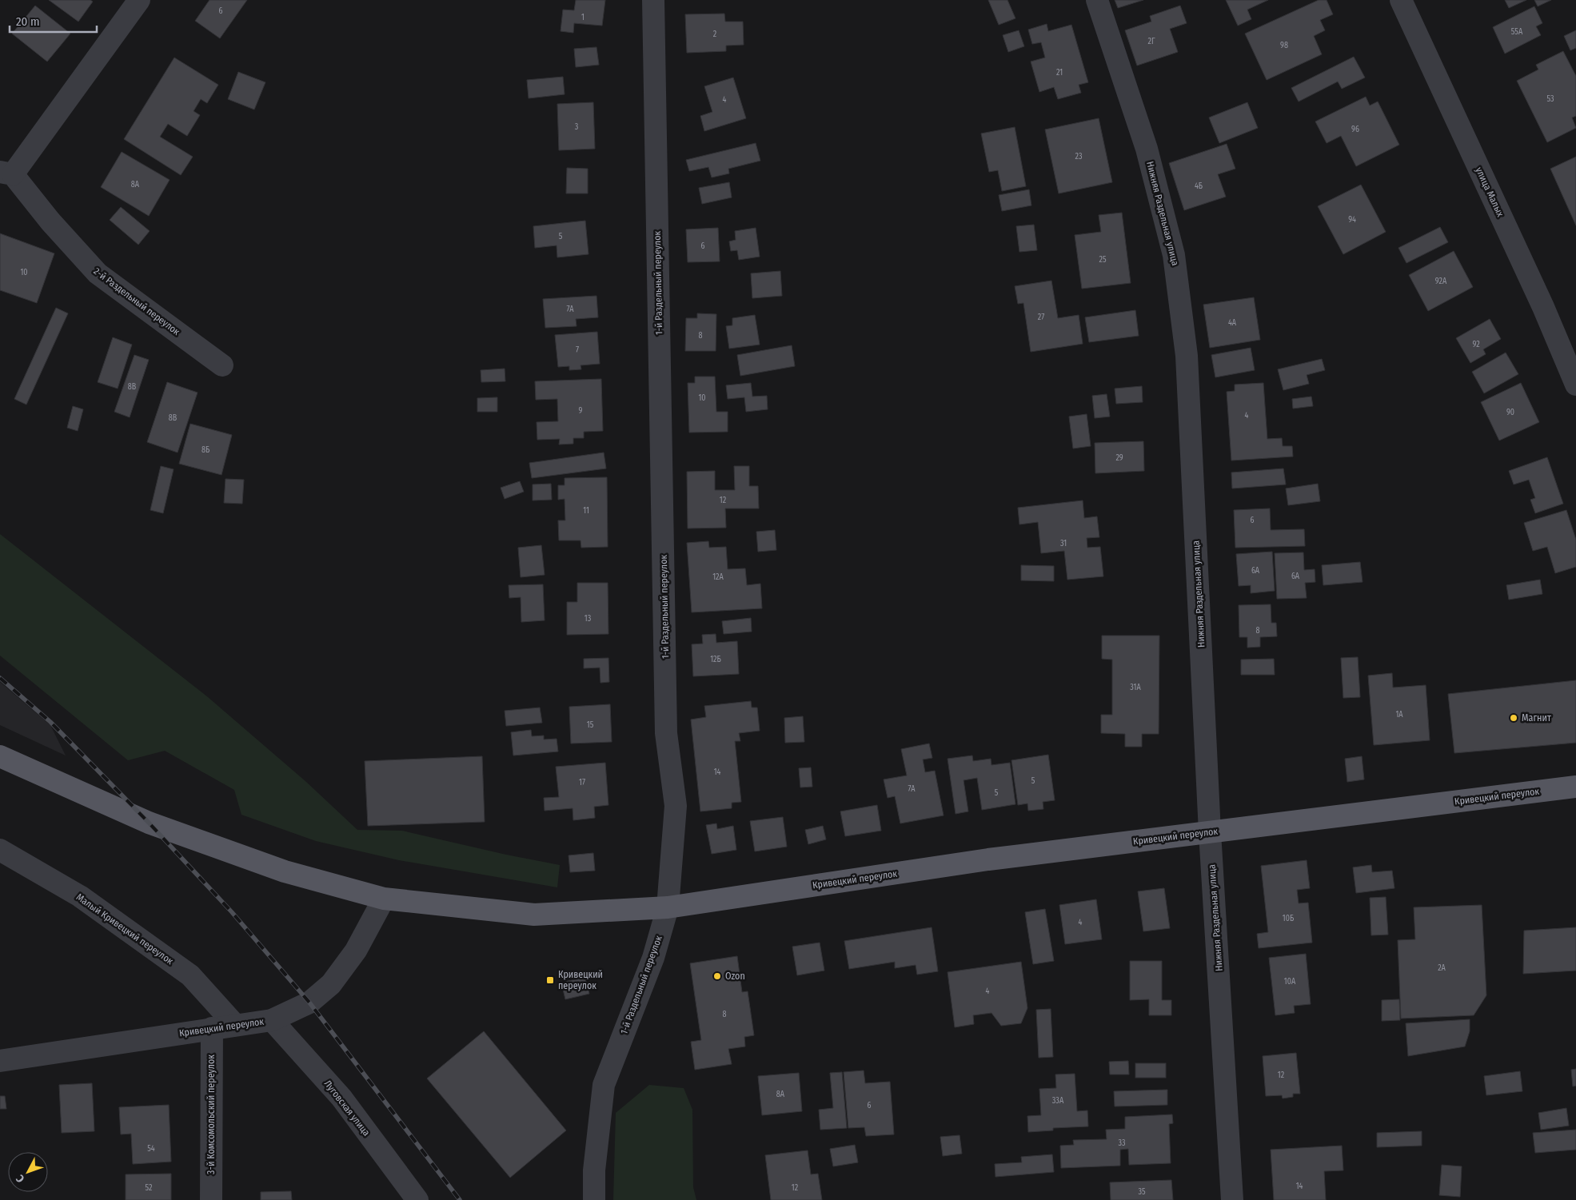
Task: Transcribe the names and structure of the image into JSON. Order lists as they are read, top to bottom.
{
  "streets": {
    "main road": ["Кривецкий переулок"],
    "street": [
      "улица Малых",
      "Нижняя Раздельная улица",
      "1-й Раздельный переулок",
      "2-й Раздельный переулок",
      "Малый Кривецкий переулок",
      "Луговская улица",
      "3-й Комсомольский переулок"
    ]
  },
  "crossings": [
    ["Нижняя Раздельная улица", "Кривецкий переулок"],
    ["1-й Раздельный переулок", "Кривецкий переулок"],
    ["Кривецкий переулок", "Малый Кривецкий переулок"],
    ["Кривецкий переулок", "Луговская улица"],
    ["Кривецкий переулок", "3-й Комсомольский переулок"]
  ],
  "places": {
    "other": ["Магнит", "Ozon"],
    "transit": ["Кривецкий переулок"]
  },
  "house_numbers": [
    "6",
    "1",
    "55А",
    "2",
    "2Г",
    "98",
    "21",
    "53",
    "4",
    "3",
    "96",
    "23",
    "8А",
    "4Б",
    "94",
    "5",
    "6",
    "25",
    "10",
    "92А",
    "7А",
    "27",
    "4А",
    "8",
    "92",
    "7",
    "8В",
    "10",
    "9",
    "90",
    "4",
    "8В",
    "8Б",
    "29",
    "12",
    "11",
    "6",
    "31",
    "6А",
    "6А",
    "12А",
    "13",
    "8",
    "12Б",
    "31А",
    "1А",
    "15",
    "14",
    "5",
    "17",
    "7А",
    "5",
    "10Б",
    "4",
    "2А",
    "10А",
    "4",
    "8",
    "12",
    "8А",
    "33А",
    "6",
    "33",
    "54",
    "14",
    "52",
    "12",
    "35"
  ],
  "scale_bar": "20 m",
  "north": "bottom left"
}
